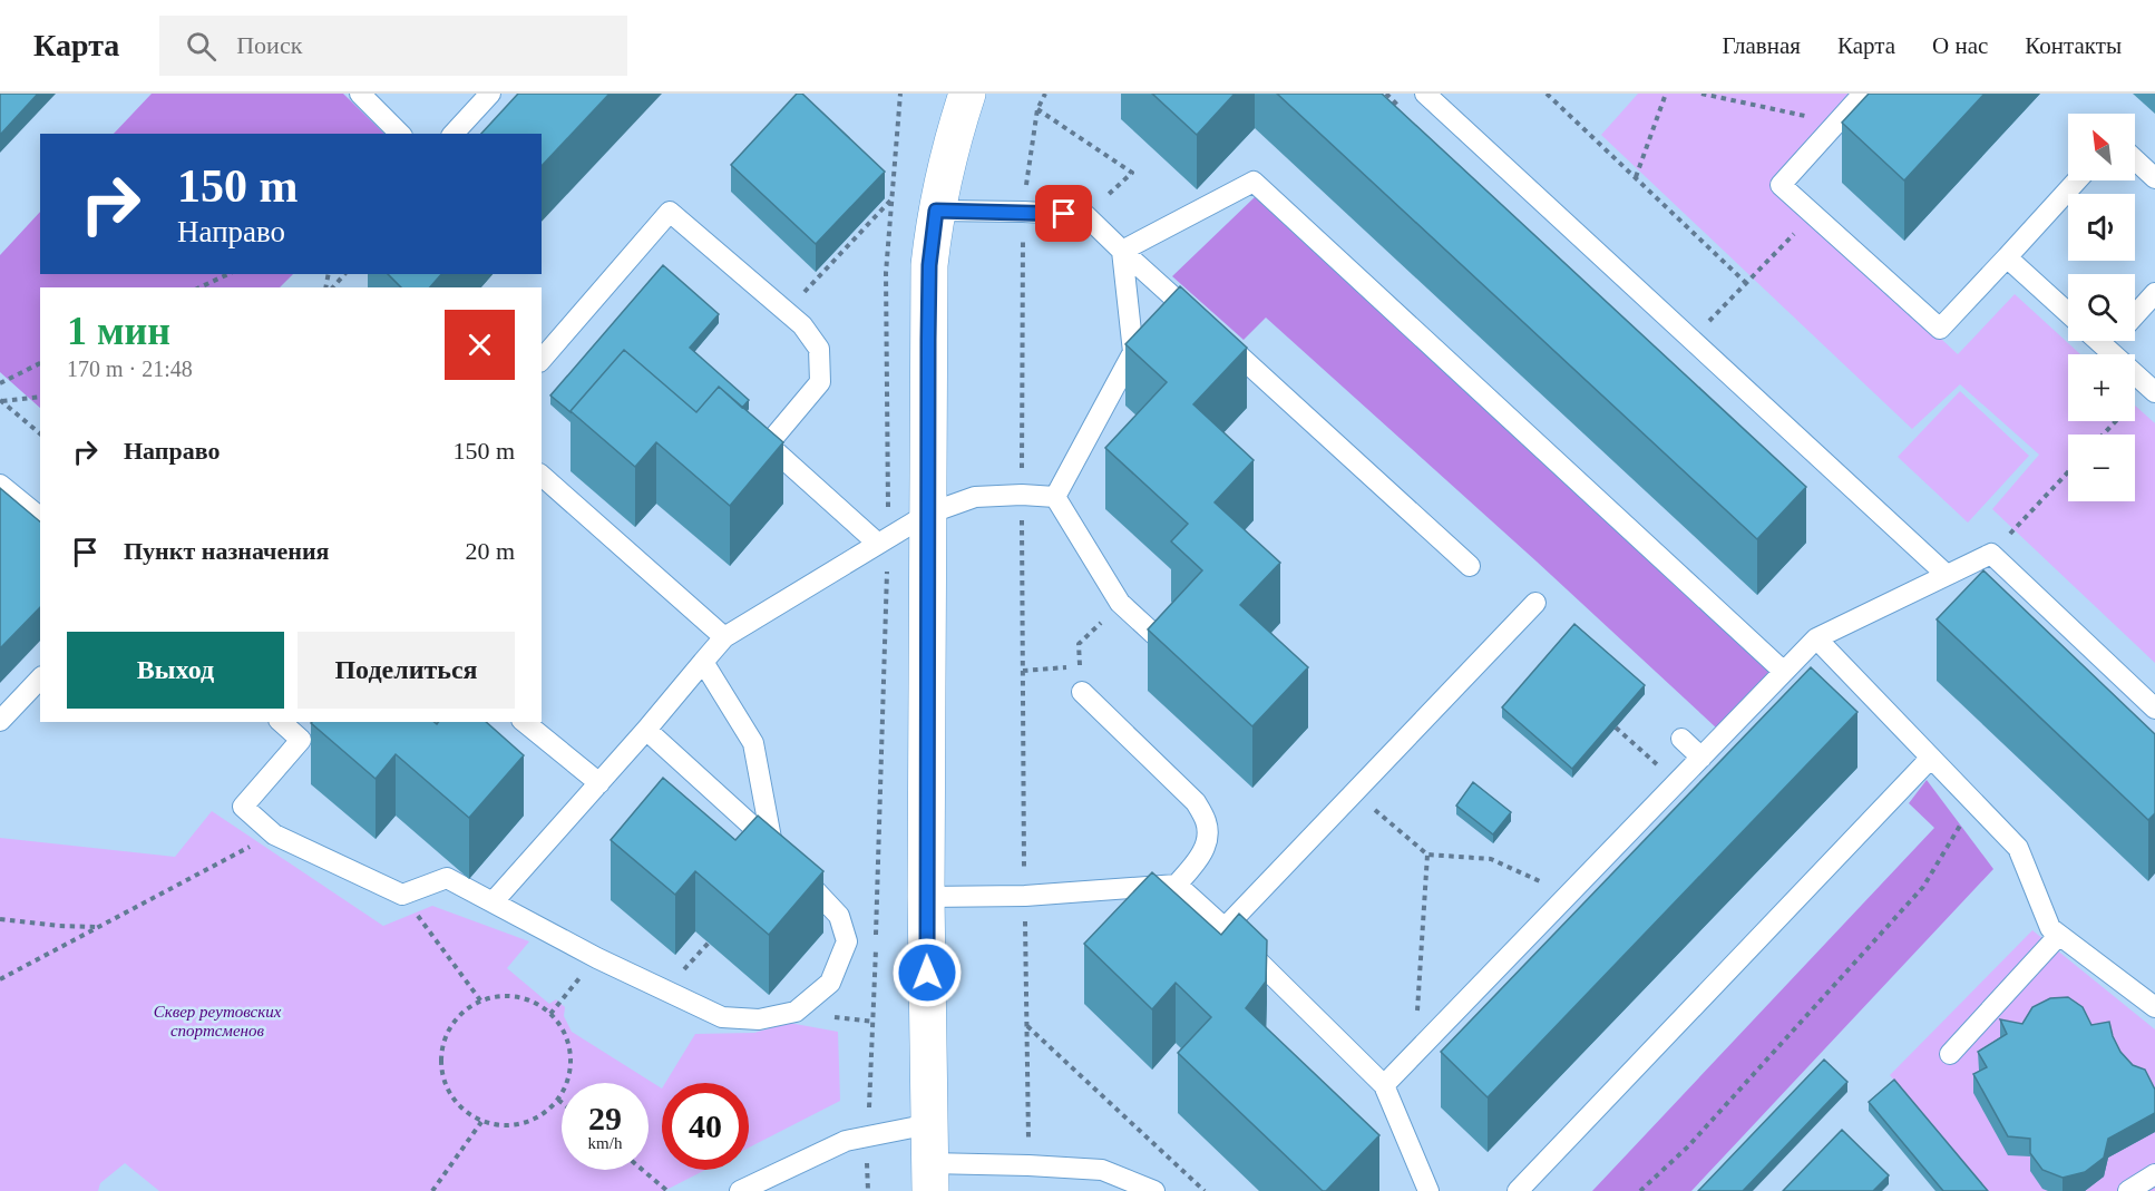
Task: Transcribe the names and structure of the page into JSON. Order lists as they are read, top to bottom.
{
  "parks": ["Сквер реутовских спортсменов"],
  "north": "top left",
  "page": {
    "header": "Карта",
    "search": "Поиск",
    "nav": [
      "Главная",
      "Карта",
      "О нас",
      "Контакты"
    ],
    "map_buttons": ["+", "−"],
    "turn": ["150 m", "Направо"],
    "heading": ["1 мин", "170 m · 21:48"],
    "list": [
      {
        "name": "Направо",
        "value": "150 m"
      },
      {
        "name": "Пункт назначения",
        "value": "20 m"
      }
    ],
    "buttons": ["Выход", "Поделиться"],
    "speed": "29 km/h",
    "limit": "40"
  }
}
